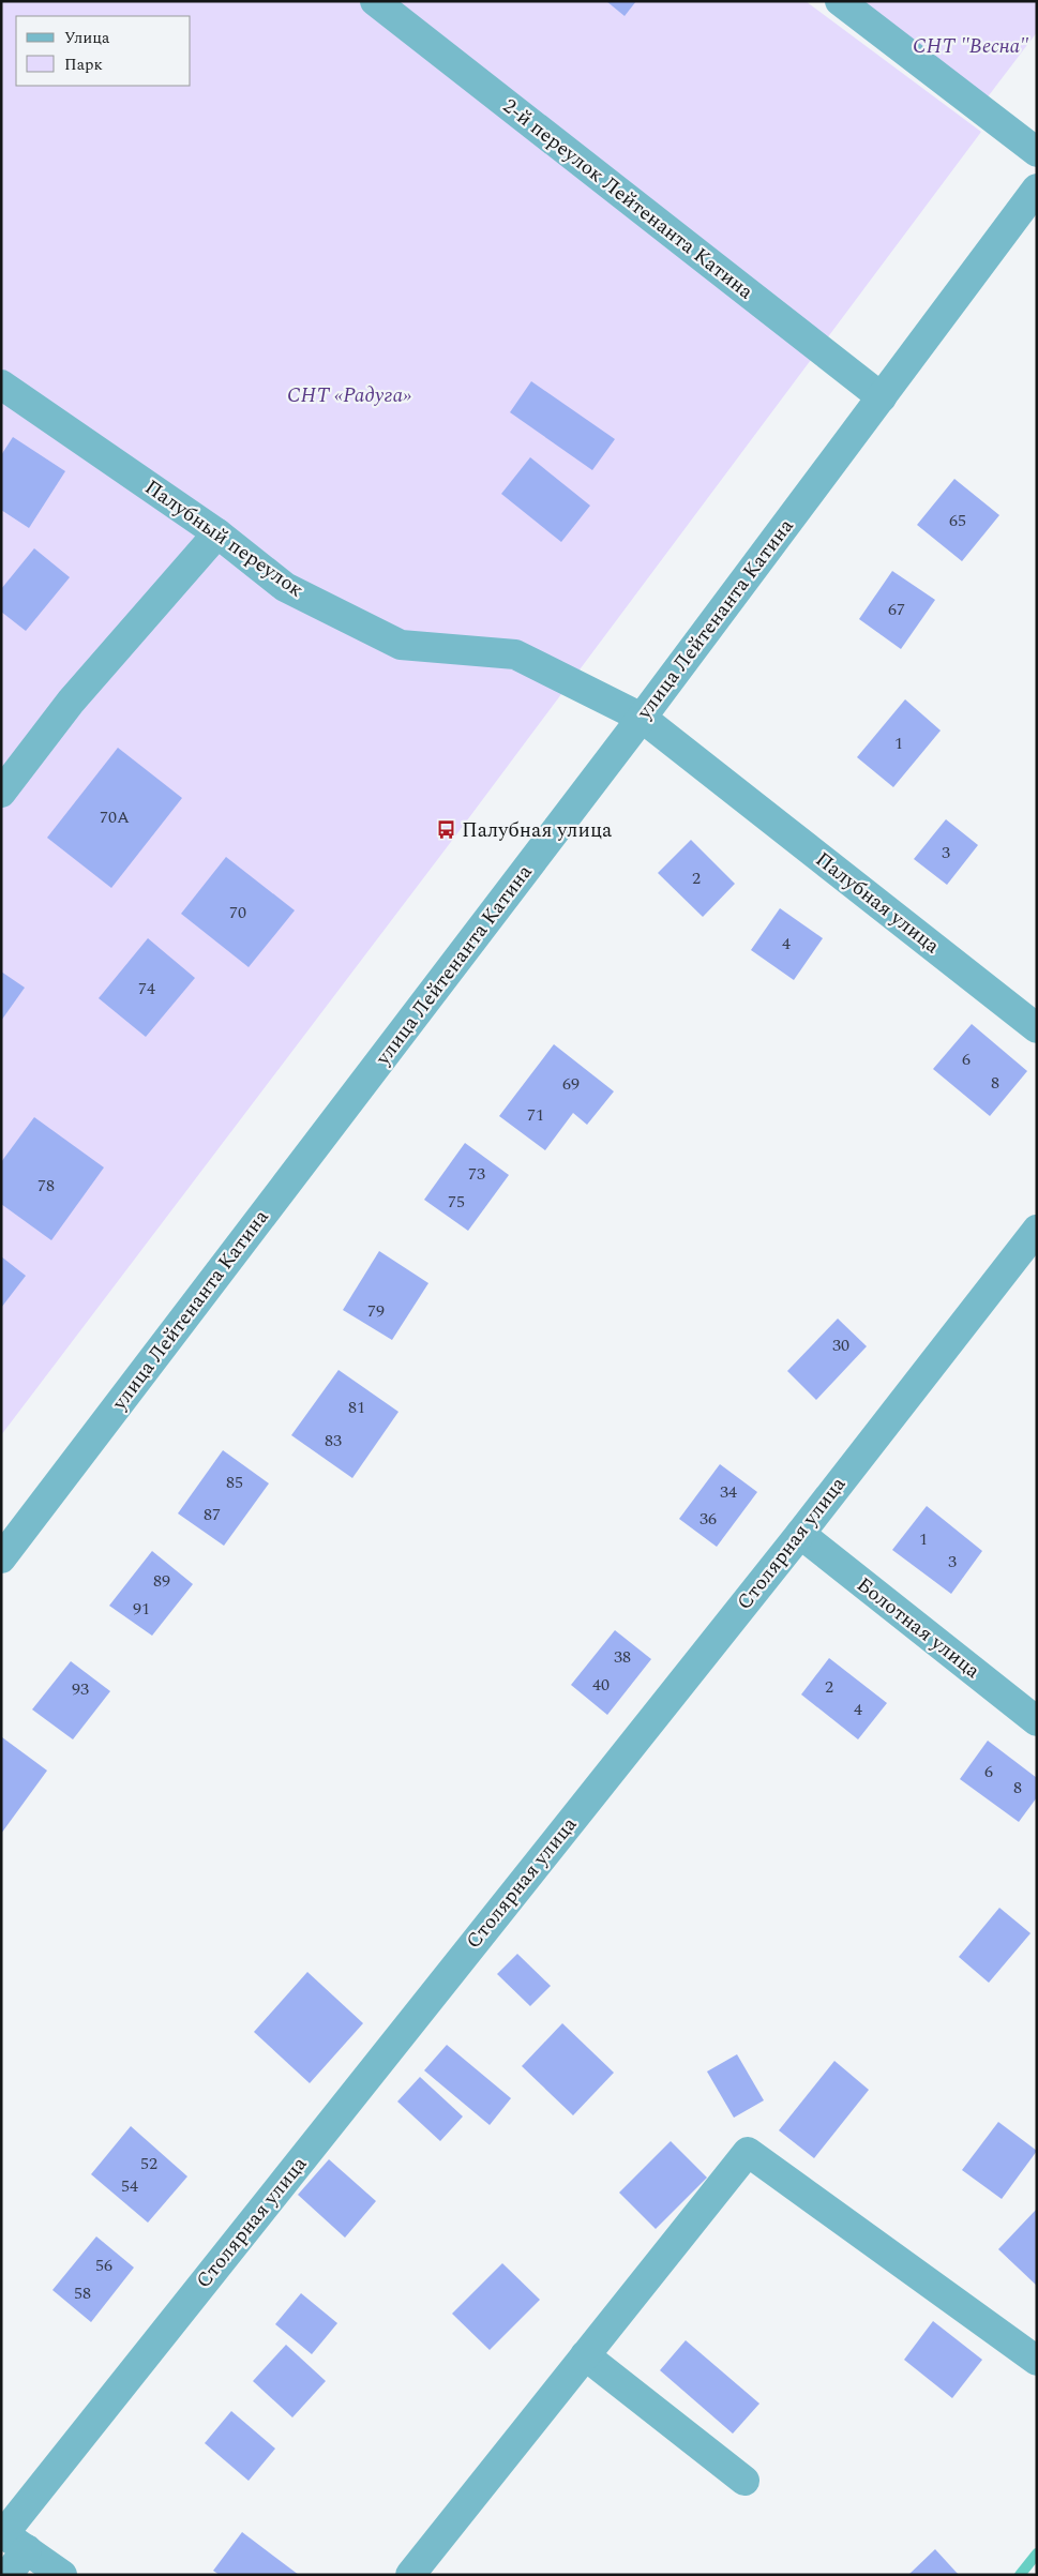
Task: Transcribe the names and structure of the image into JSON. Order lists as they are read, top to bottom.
{
  "streets": {
    "street": [
      "2-й переулок Лейтенанта Катина",
      "Палубный переулок",
      "улица Лейтенанта Катина",
      "Палубная улица",
      "Столярная улица",
      "Болотная улица"
    ]
  },
  "crossings": [
    ["2-й переулок Лейтенанта Катина", "улица Лейтенанта Катина"],
    ["Палубный переулок", "улица Лейтенанта Катина"],
    ["Палубный переулок", "Палубная улица"],
    ["улица Лейтенанта Катина", "Палубная улица"],
    ["Столярная улица", "Болотная улица"]
  ],
  "parks": ["СНТ \"Весна\"", "СНТ «Радуга»"],
  "places": {
    "bus stop": ["Палубная улица"]
  },
  "house_numbers": [
    "65",
    "67",
    "1",
    "70А",
    "3",
    "2",
    "70",
    "4",
    "74",
    "6",
    "8",
    "69",
    "71",
    "73",
    "78",
    "75",
    "79",
    "30",
    "81",
    "83",
    "85",
    "34",
    "87",
    "36",
    "1",
    "3",
    "89",
    "91",
    "38",
    "40",
    "2",
    "93",
    "4",
    "6",
    "8",
    "52",
    "54",
    "56",
    "58"
  ],
  "legend": ["Улица", "Парк"]
}
